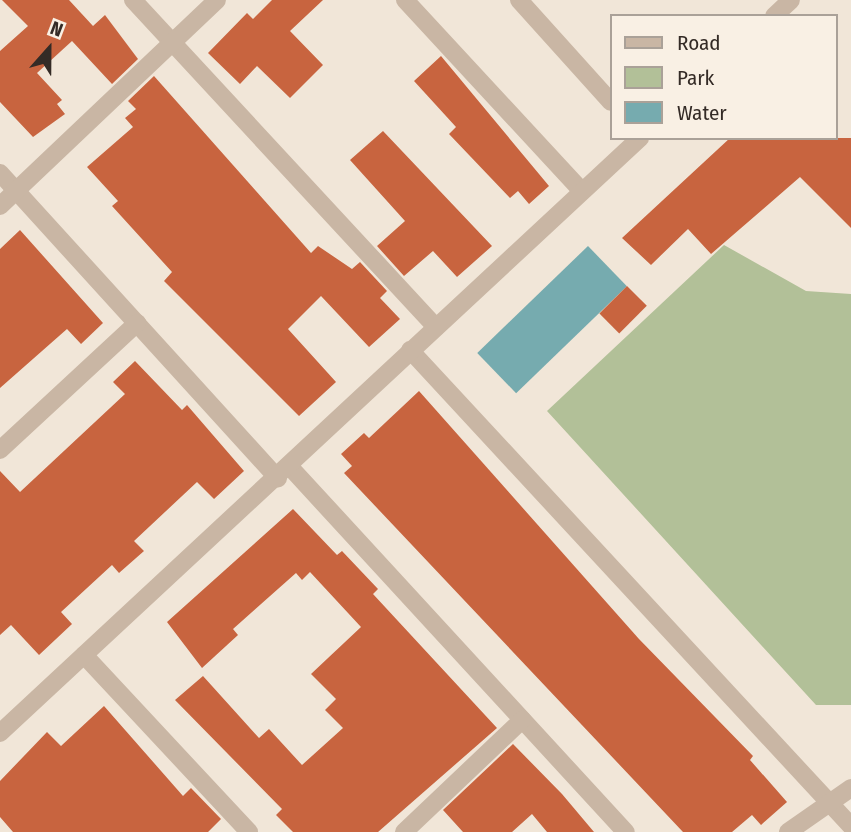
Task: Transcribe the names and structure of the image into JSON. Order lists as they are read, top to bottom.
{
  "legend": ["Road", "Park", "Water"],
  "north": "top"
}
